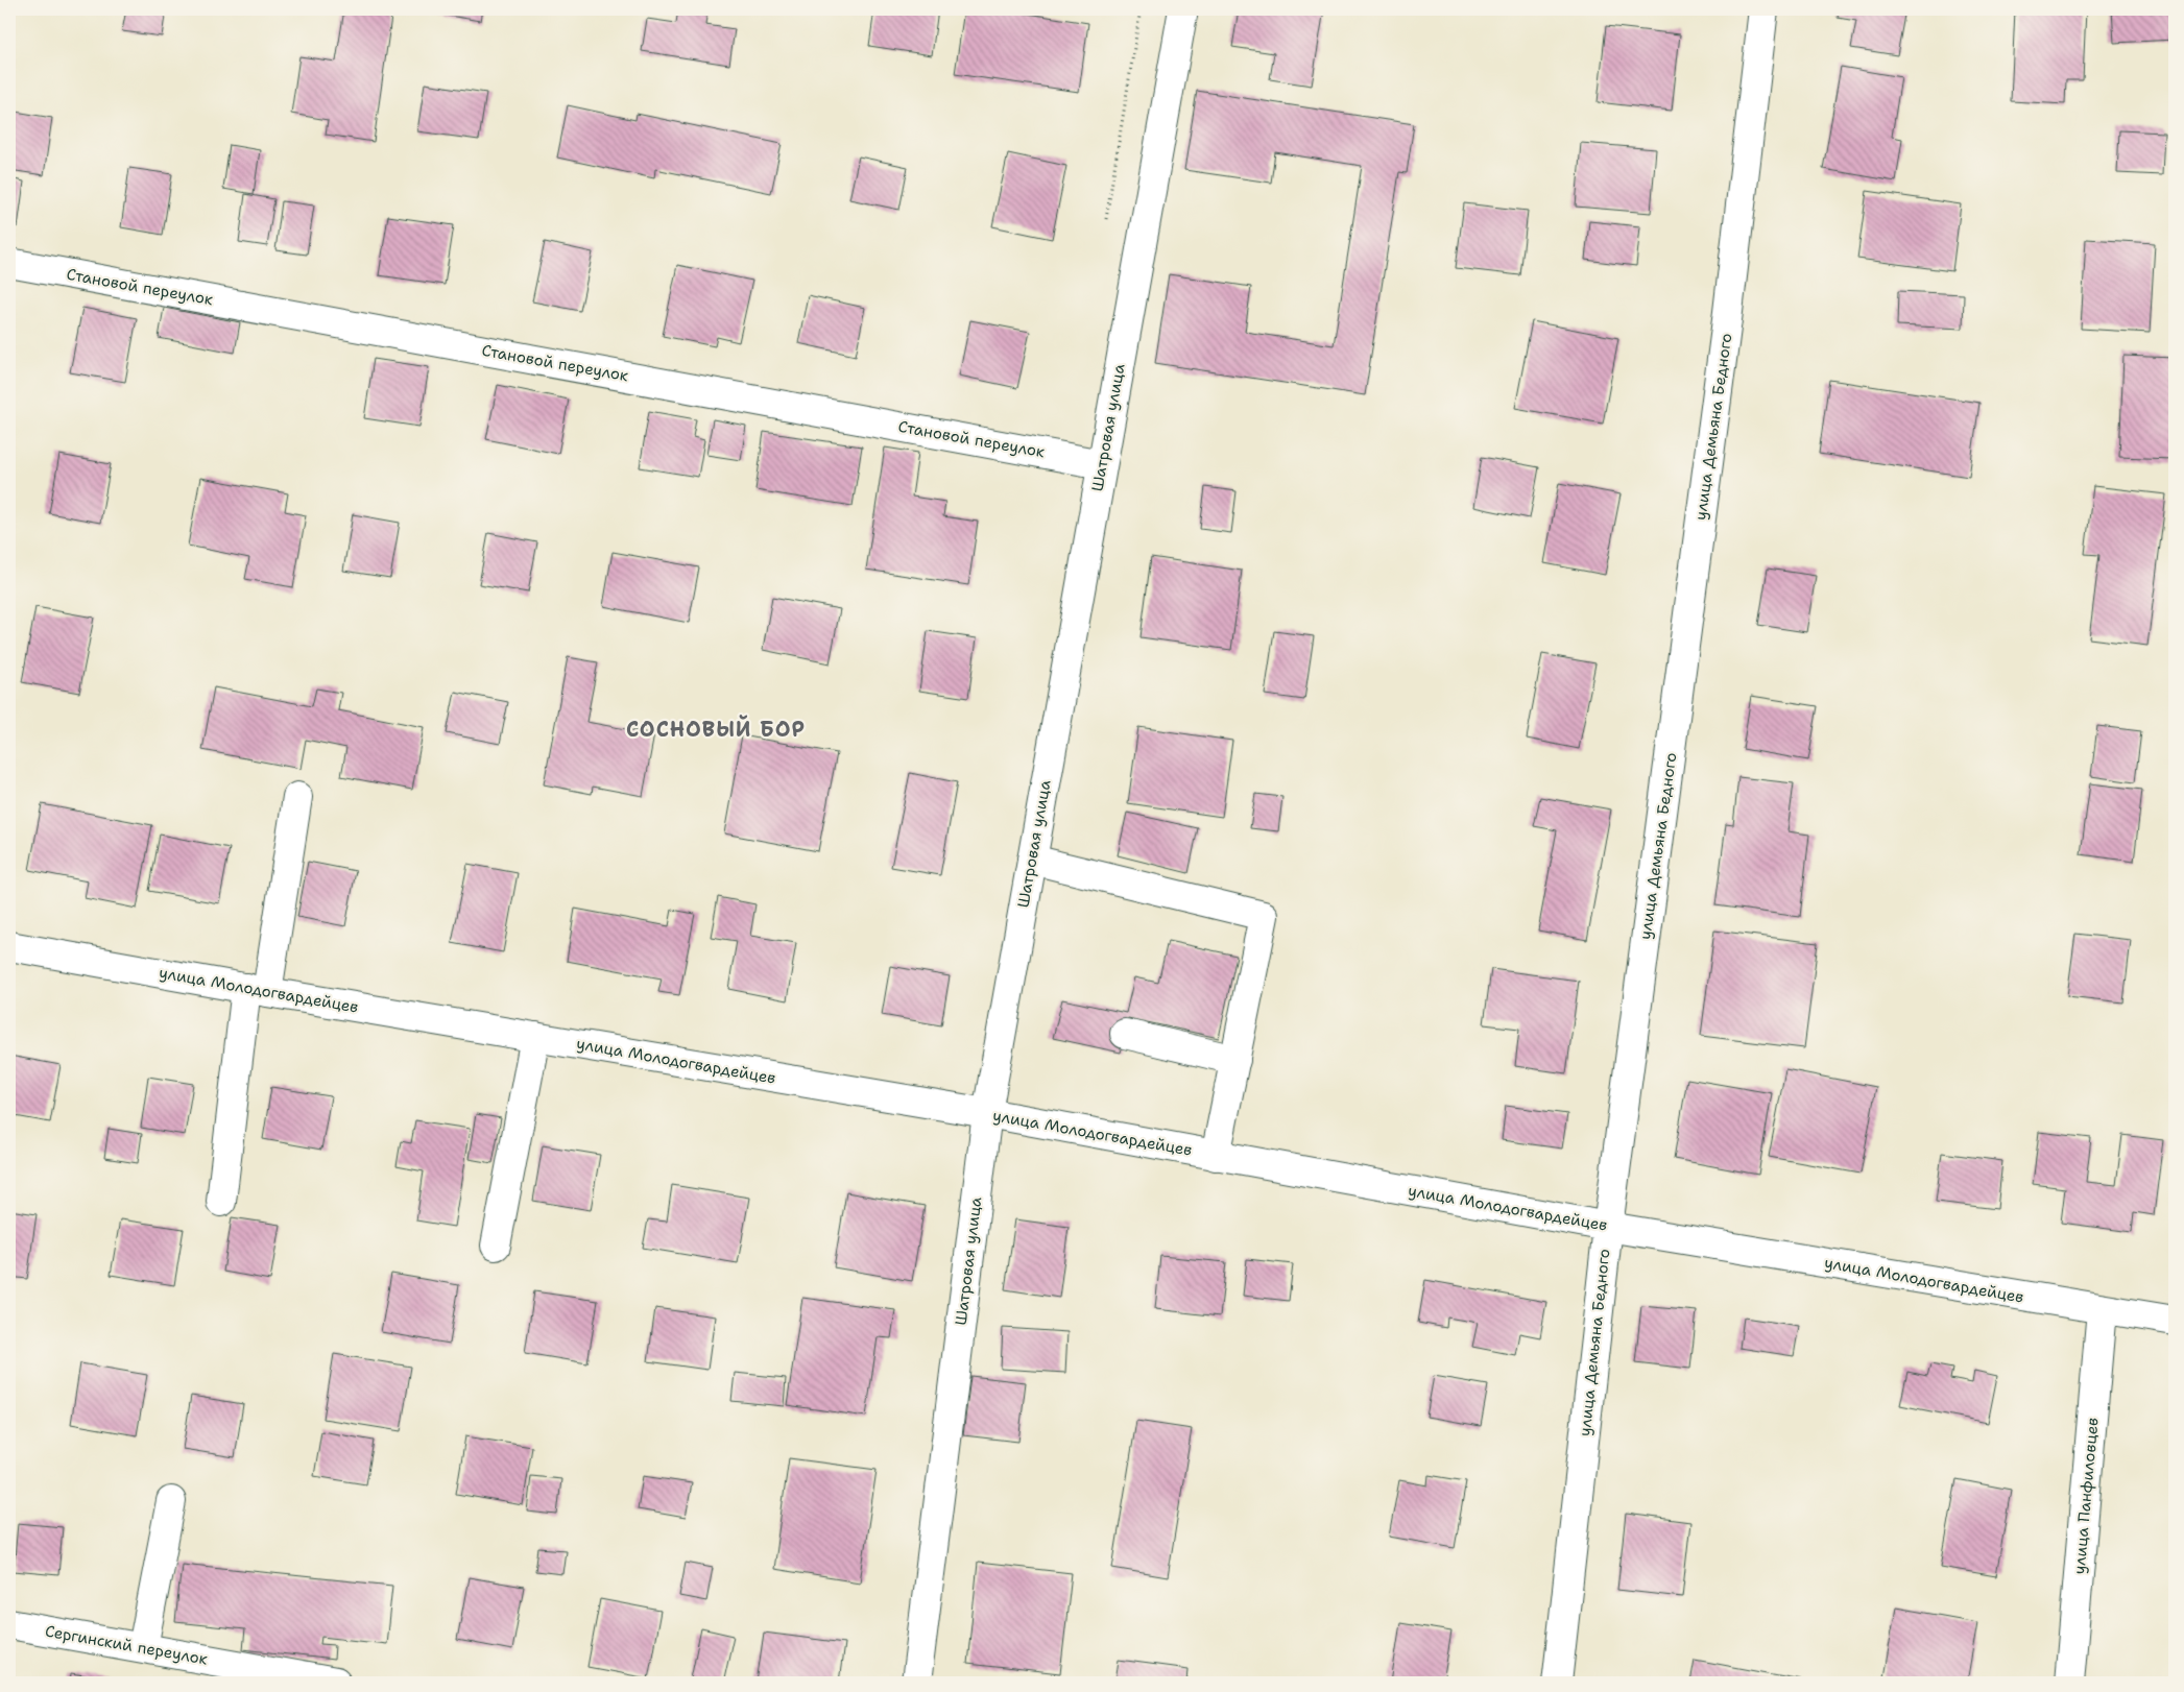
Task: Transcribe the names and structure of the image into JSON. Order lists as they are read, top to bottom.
{
  "streets": {
    "street": [
      "Становой переулок",
      "улица Демьяна Бедного",
      "Шатровая улица",
      "улица Молодогвардейцев",
      "улица Панфиловцев",
      "Сергинский переулок"
    ]
  },
  "crossings": [
    ["Становой переулок", "Шатровая улица"],
    ["улица Демьяна Бедного", "улица Молодогвардейцев"],
    ["Шатровая улица", "улица Молодогвардейцев"],
    ["улица Молодогвардейцев", "улица Панфиловцев"]
  ],
  "districts": ["СОСНОВЫЙ БОР"]
}
